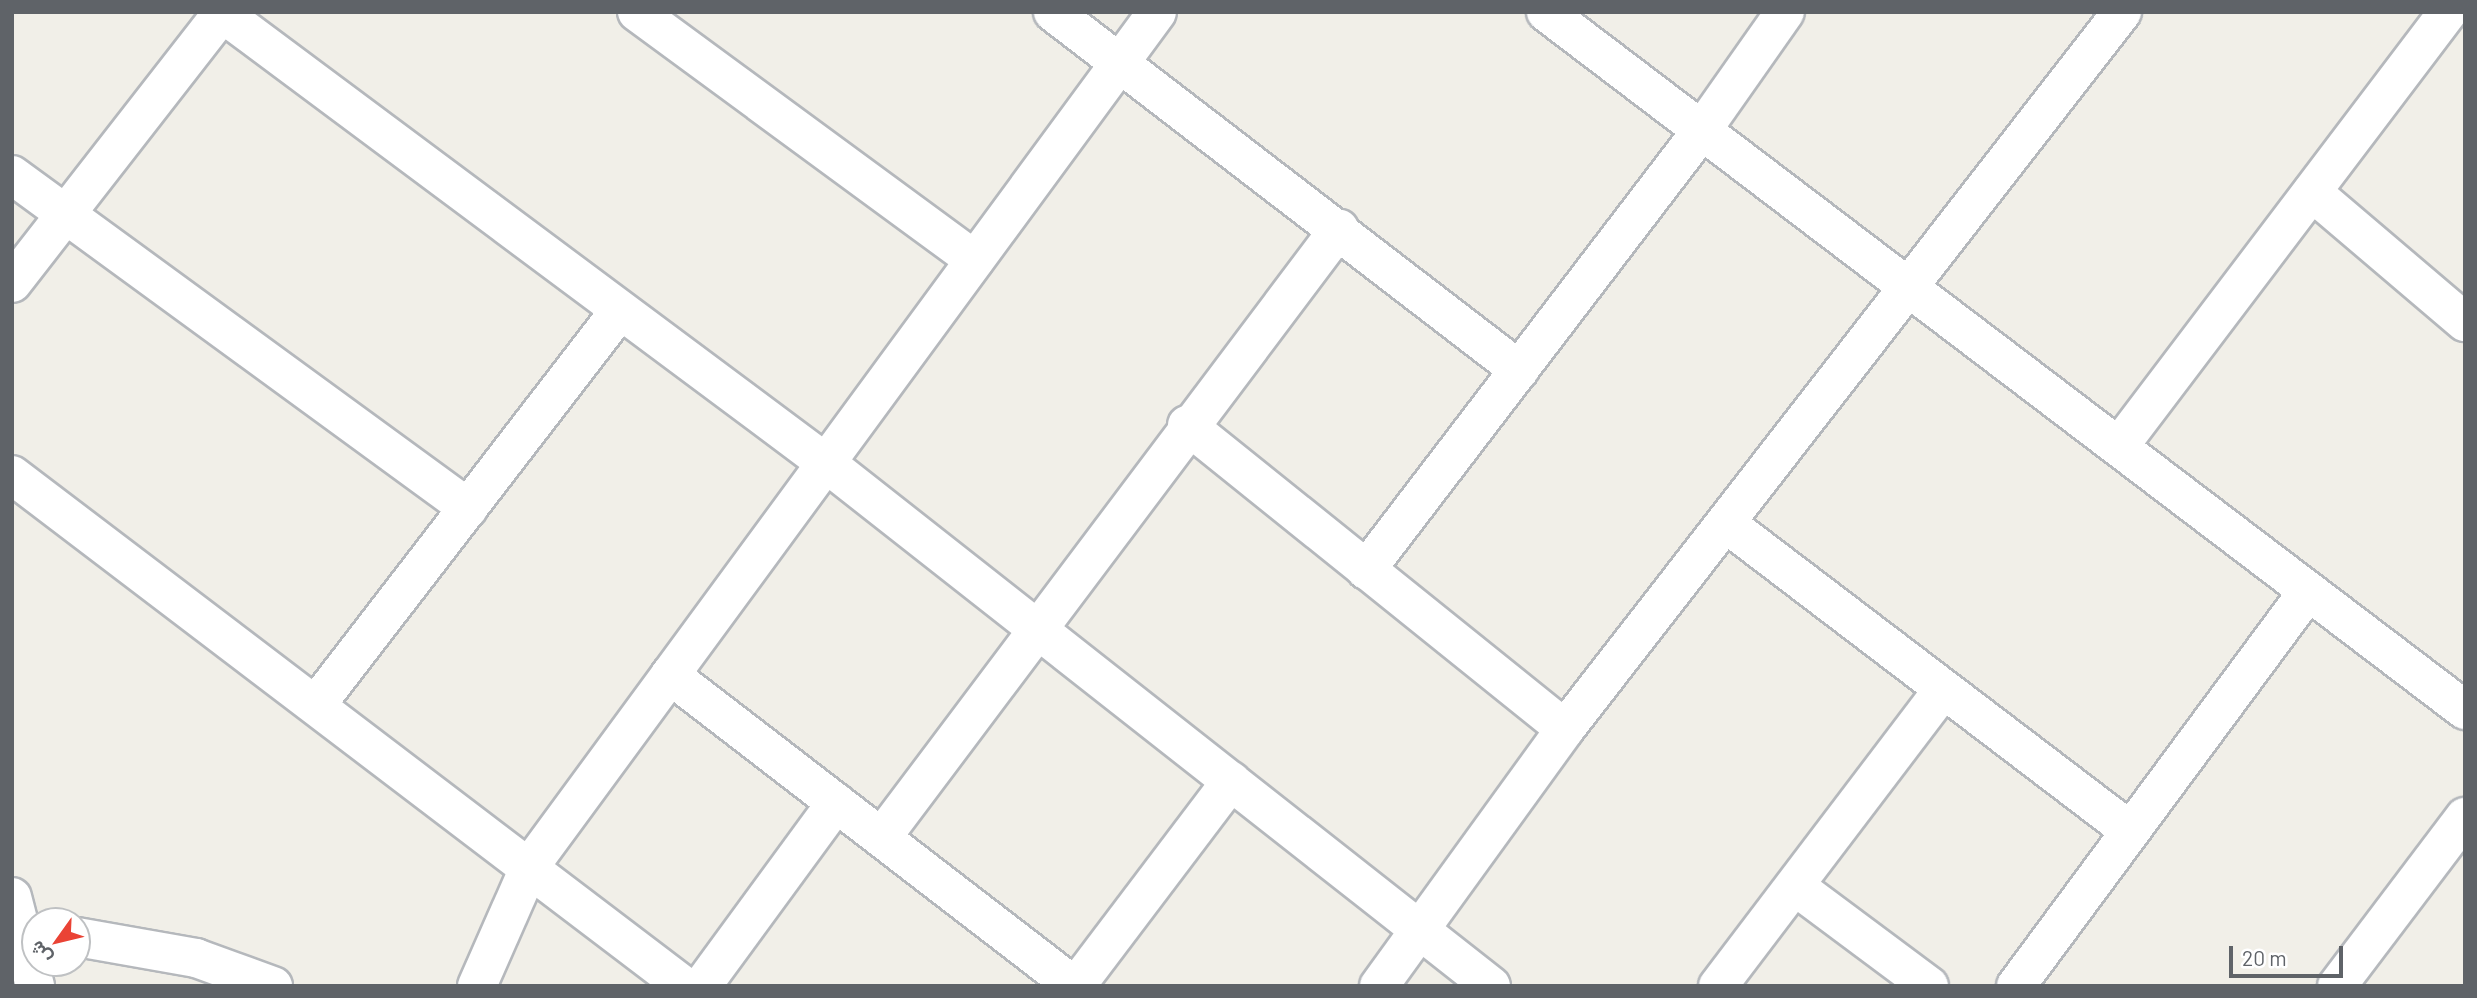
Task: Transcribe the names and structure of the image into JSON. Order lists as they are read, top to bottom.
{
  "scale_bar": "20 m",
  "north": "bottom left"
}
